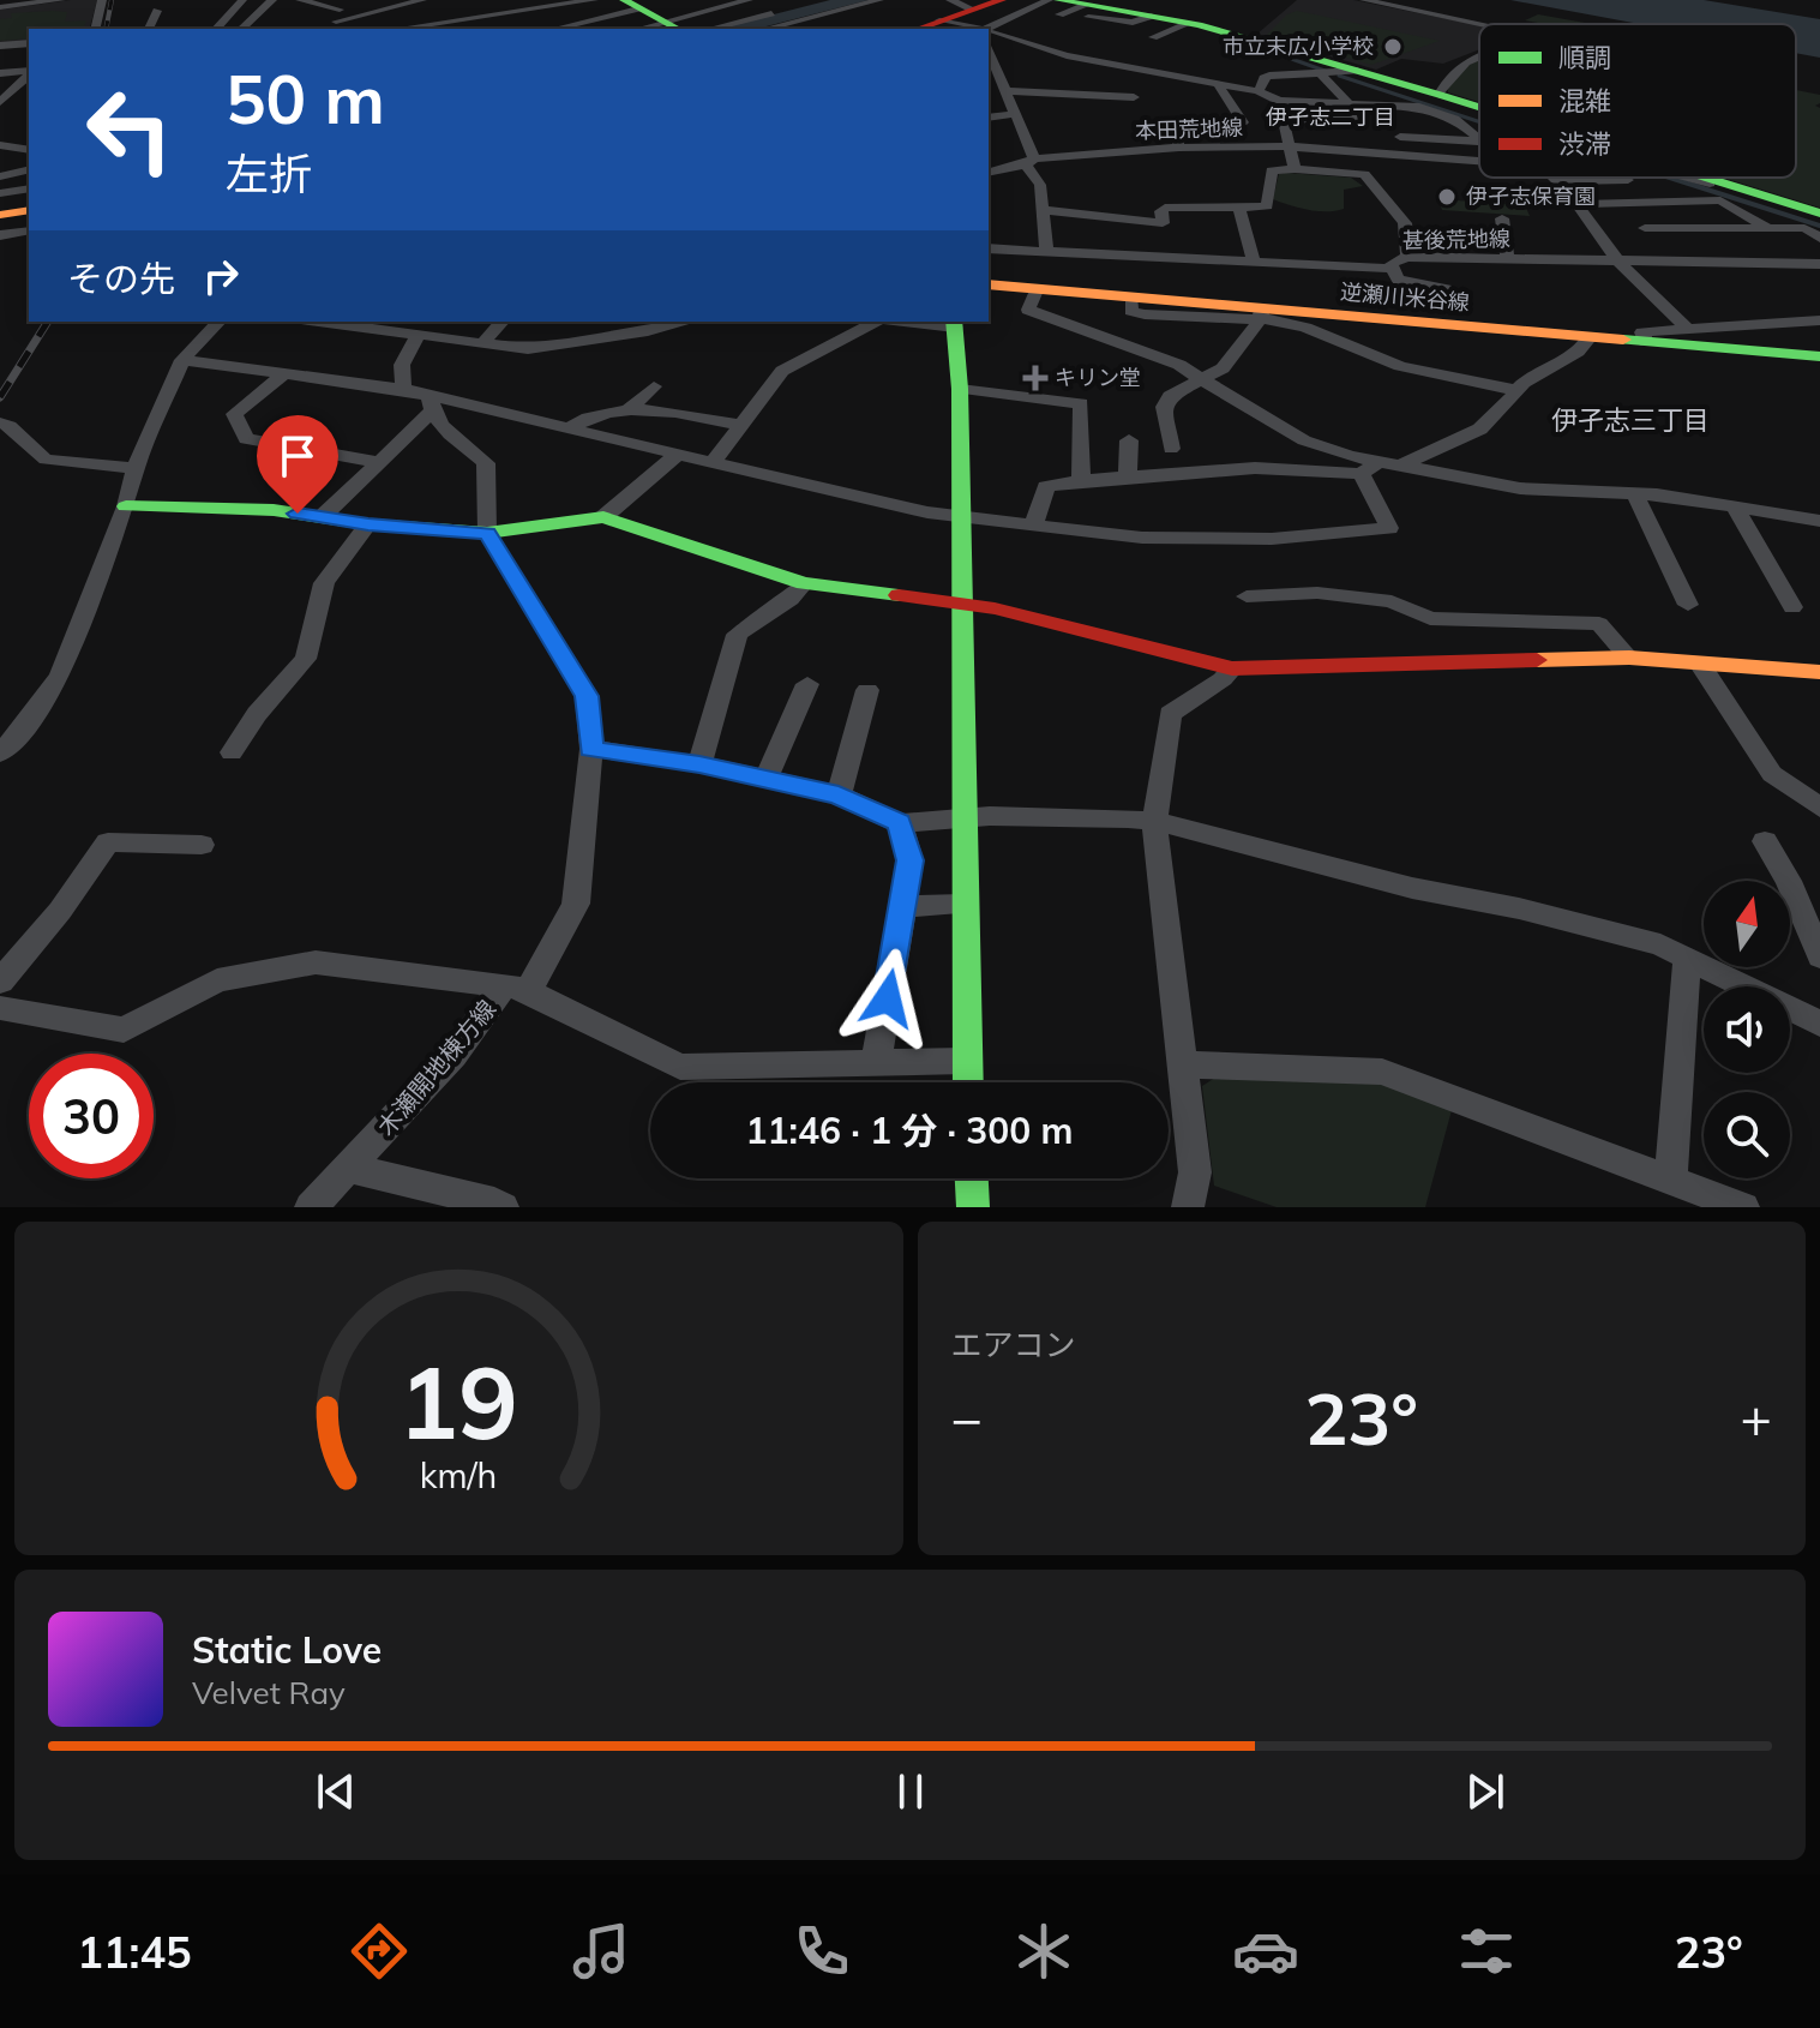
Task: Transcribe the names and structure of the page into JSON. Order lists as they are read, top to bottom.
{
  "streets": {
    "street": [
      "本田荒地線",
      "甚後荒地線",
      "逆瀬川米谷線",
      "木瀬開地棟方線"
    ]
  },
  "districts": ["伊孑志二丁目", "伊孑志三丁目"],
  "places": {
    "other": ["市立末広小学校", "伊孑志保育園"],
    "health": ["キリン堂"]
  },
  "legend": ["順調", "混雑", "渋滞"],
  "north": "top",
  "page": {
    "turn": ["50 m", "左折"],
    "then": "その先",
    "limit": "30",
    "trip": "11:46 · 1 分 · 300 m",
    "tile": "エアコン",
    "heat": ["−", "23°", "+"],
    "song": ["Static Love", "Velvet Ray"],
    "tabs": ["11:45", "23°"],
    "gauge": ["19", "km/h"]
  }
}
